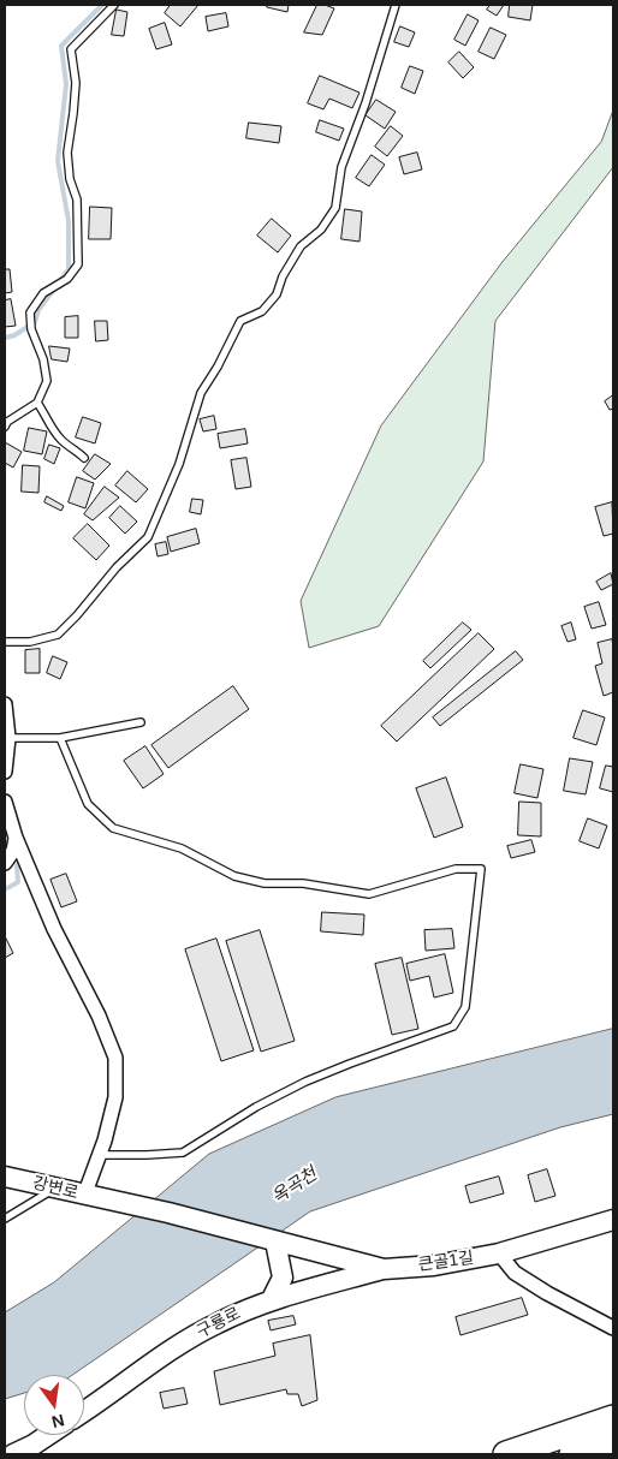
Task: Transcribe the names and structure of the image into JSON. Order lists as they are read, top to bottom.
{
  "streets": {
    "main road": ["강변로", "큰골1길", "구룡로"]
  },
  "crossings": [
    ["강변로", "큰골1길"],
    ["큰골1길", "구룡로"]
  ],
  "water": ["옥곡천"],
  "north": "bottom"
}
